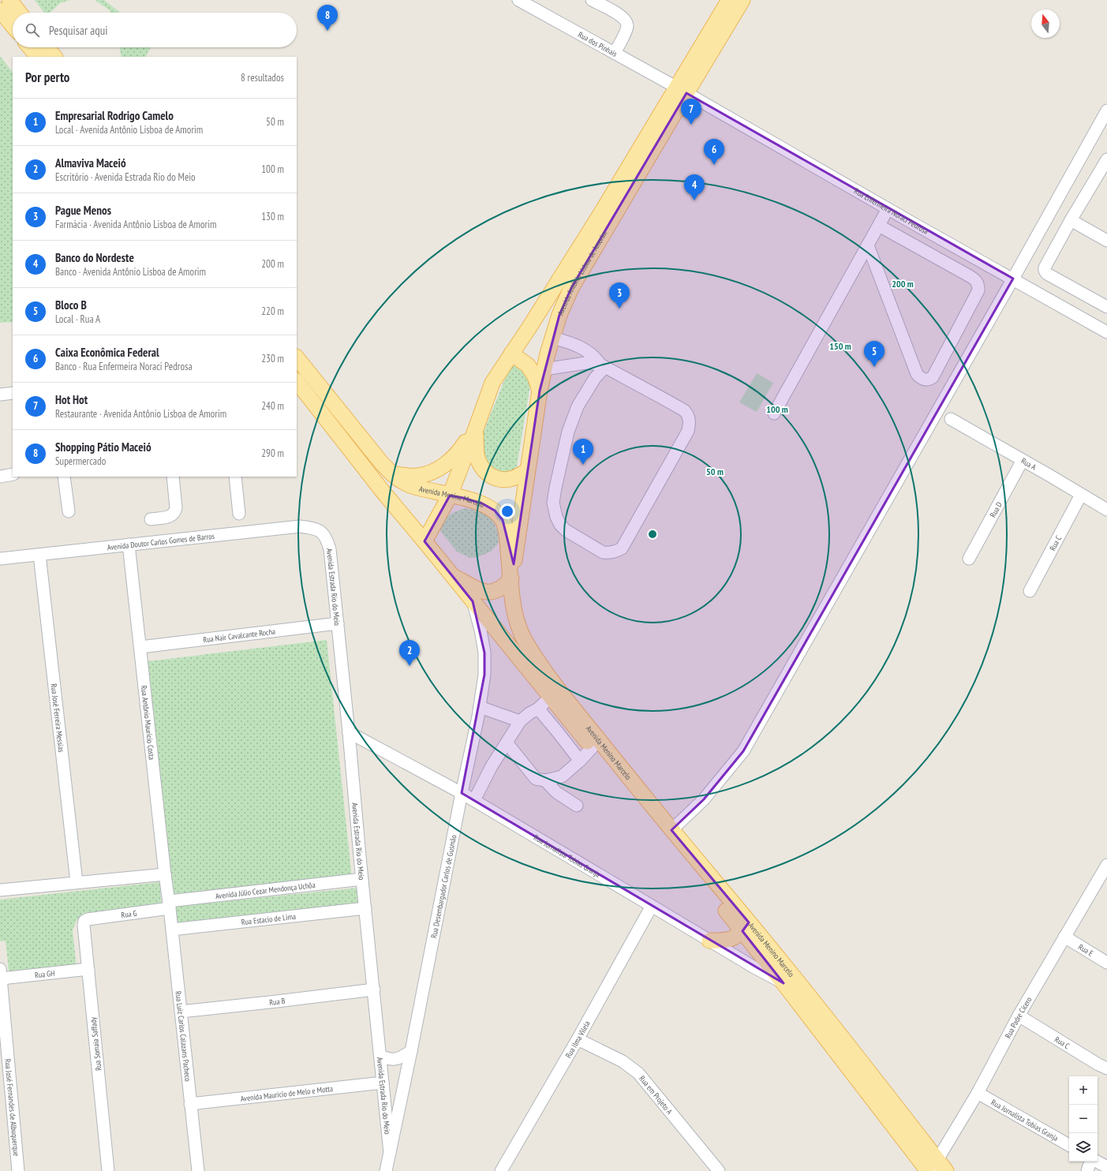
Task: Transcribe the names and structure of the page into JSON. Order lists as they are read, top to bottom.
{
  "streets": {
    "main road": ["Avenida Antônio Lisboa de Amorim", "Avenida Menino Marcelo"],
    "street": [
      "Rua dos Pinhais",
      "Rua Enfermeira Noraci Pedrosa",
      "Rua A",
      "Rua D",
      "Avenida Doutor Carlos Gomes de Barros",
      "Rua C",
      "Avenida Estrada Rio do Meio",
      "Rua Nair Cavalcante Rocha",
      "Rua José Ferreira Messias",
      "Rua Antônio Maurício Costa",
      "Rua Jornalista Tobias Granja",
      "Rua Desembargador Carlos de Gusmão",
      "Avenida Júlio Cezar Mendonça Uchôa",
      "Rua G",
      "Rua Estacio de Lima",
      "Rua E",
      "Rua GH",
      "Rua B",
      "Rua Padre Cícero",
      "Rua Luiz Carlos Calazans Pacheco",
      "Rua Ilma Vilela",
      "Rua Somaia Saffady",
      "Avenida Mauricio de Melo e Motta",
      "Rua em Projeto A",
      "Rua José Fernandes de Albuquerque"
    ]
  },
  "crossings": [
    ["Rua dos Pinhais", "Rua Enfermeira Noraci Pedrosa"],
    ["Rua dos Pinhais", "Avenida Antônio Lisboa de Amorim"],
    ["Rua Enfermeira Noraci Pedrosa", "Avenida Antônio Lisboa de Amorim"],
    ["Avenida Antônio Lisboa de Amorim", "Avenida Menino Marcelo"],
    ["Rua A", "Rua D"],
    ["Rua A", "Rua C"],
    ["Avenida Menino Marcelo", "Rua Jornalista Tobias Granja"],
    ["Avenida Menino Marcelo", "Rua Desembargador Carlos de Gusmão"],
    ["Avenida Menino Marcelo", "Rua Padre Cícero"],
    ["Avenida Doutor Carlos Gomes de Barros", "Avenida Estrada Rio do Meio"],
    ["Avenida Doutor Carlos Gomes de Barros", "Rua José Ferreira Messias"],
    ["Avenida Doutor Carlos Gomes de Barros", "Rua Antônio Maurício Costa"],
    ["Rua C", "Rua Padre Cícero"],
    ["Avenida Estrada Rio do Meio", "Rua Nair Cavalcante Rocha"],
    ["Avenida Estrada Rio do Meio", "Rua Jornalista Tobias Granja"],
    ["Avenida Estrada Rio do Meio", "Rua Desembargador Carlos de Gusmão"],
    ["Avenida Estrada Rio do Meio", "Avenida Júlio Cezar Mendonça Uchôa"],
    ["Avenida Estrada Rio do Meio", "Rua Estacio de Lima"],
    ["Avenida Estrada Rio do Meio", "Rua B"],
    ["Avenida Estrada Rio do Meio", "Avenida Mauricio de Melo e Motta"],
    ["Rua Nair Cavalcante Rocha", "Rua Antônio Maurício Costa"],
    ["Rua Antônio Maurício Costa", "Avenida Júlio Cezar Mendonça Uchôa"],
    ["Rua Antônio Maurício Costa", "Rua G"],
    ["Rua Antônio Maurício Costa", "Rua Luiz Carlos Calazans Pacheco"],
    ["Rua Jornalista Tobias Granja", "Rua Desembargador Carlos de Gusmão"],
    ["Rua Jornalista Tobias Granja", "Rua Padre Cícero"],
    ["Rua Jornalista Tobias Granja", "Rua Ilma Vilela"],
    ["Avenida Júlio Cezar Mendonça Uchôa", "Rua G"],
    ["Avenida Júlio Cezar Mendonça Uchôa", "Rua Luiz Carlos Calazans Pacheco"],
    ["Rua G", "Rua Luiz Carlos Calazans Pacheco"],
    ["Rua G", "Rua Somaia Saffady"],
    ["Rua Estacio de Lima", "Rua Luiz Carlos Calazans Pacheco"],
    ["Rua E", "Rua Padre Cícero"],
    ["Rua GH", "Rua Somaia Saffady"],
    ["Rua GH", "Rua José Fernandes de Albuquerque"],
    ["Rua B", "Rua Luiz Carlos Calazans Pacheco"],
    ["Rua Luiz Carlos Calazans Pacheco", "Avenida Mauricio de Melo e Motta"],
    ["Rua Ilma Vilela", "Rua em Projeto A"]
  ],
  "north": "top",
  "page": {
    "pins": [
      "8",
      "7",
      "6",
      "4",
      "3",
      "5",
      "1",
      "2"
    ],
    "search": "Pesquisar aqui",
    "heading": ["Por perto", "8 resultados"],
    "list": [
      {
        "mark": "1",
        "name": "Empresarial Rodrigo Camelo",
        "note": "Local · Avenida Antônio Lisboa de Amorim",
        "value": "50 m"
      },
      {
        "mark": "2",
        "name": "Almaviva Maceió",
        "note": "Escritório · Avenida Estrada Rio do Meio",
        "value": "100 m"
      },
      {
        "mark": "3",
        "name": "Pague Menos",
        "note": "Farmácia · Avenida Antônio Lisboa de Amorim",
        "value": "130 m"
      },
      {
        "mark": "4",
        "name": "Banco do Nordeste",
        "note": "Banco · Avenida Antônio Lisboa de Amorim",
        "value": "200 m"
      },
      {
        "mark": "5",
        "name": "Bloco B",
        "note": "Local · Rua A",
        "value": "220 m"
      },
      {
        "mark": "6",
        "name": "Caixa Econômica Federal",
        "note": "Banco · Rua Enfermeira Noraci Pedrosa",
        "value": "230 m"
      },
      {
        "mark": "7",
        "name": "Hot Hot",
        "note": "Restaurante · Avenida Antônio Lisboa de Amorim",
        "value": "240 m"
      },
      {
        "mark": "8",
        "name": "Shopping Pátio Maceió",
        "note": "Supermercado",
        "value": "290 m"
      }
    ],
    "map_buttons": ["+", "−"]
  },
  "rings": [
    "200 m",
    "150 m",
    "100 m",
    "50 m"
  ]
}
